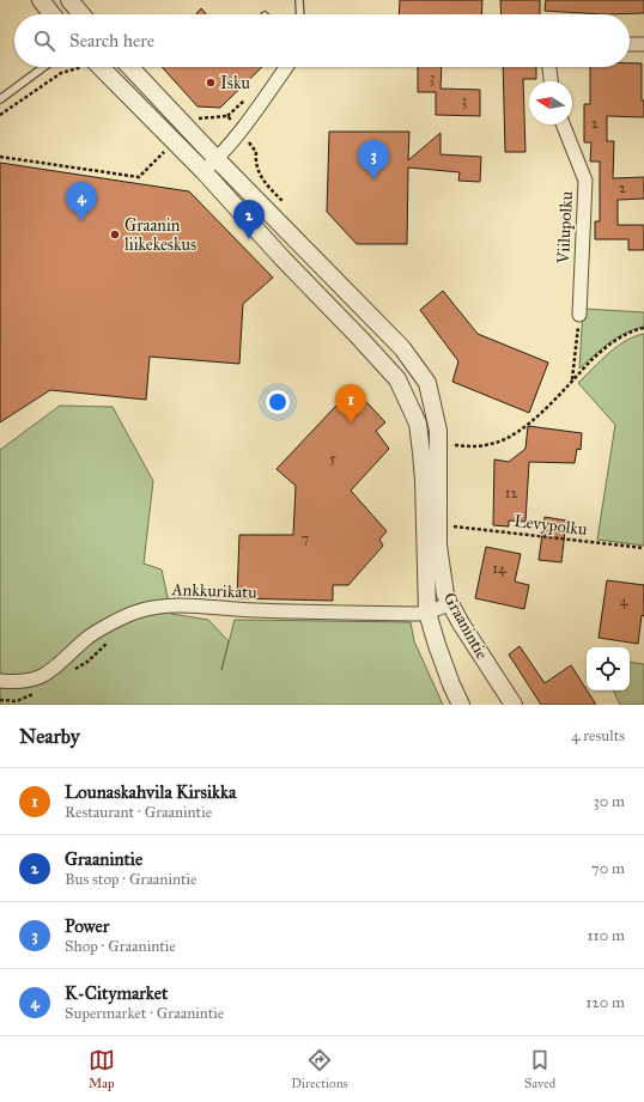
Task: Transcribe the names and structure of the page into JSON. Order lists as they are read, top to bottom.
{
  "streets": {
    "street": ["Viilupolku", "Ankkurikatu", "Graanintie"],
    "path": ["Levypolku"]
  },
  "crossings": [
    ["Ankkurikatu", "Graanintie"]
  ],
  "places": ["Isku", "Graanin liikekeskus"],
  "house_numbers": [
    "3",
    "3",
    "2",
    "2",
    "5",
    "12",
    "7",
    "14",
    "4"
  ],
  "north": "left",
  "page": {
    "search": "Search here",
    "pins": [
      "3",
      "4",
      "2",
      "1"
    ],
    "heading": ["Nearby", "4 results"],
    "list": [
      {
        "mark": "1",
        "name": "Lounaskahvila Kirsikka",
        "note": "Restaurant · Graanintie",
        "value": "30 m"
      },
      {
        "mark": "2",
        "name": "Graanintie",
        "note": "Bus stop · Graanintie",
        "value": "70 m"
      },
      {
        "mark": "3",
        "name": "Power",
        "note": "Shop · Graanintie",
        "value": "110 m"
      },
      {
        "mark": "4",
        "name": "K-Citymarket",
        "note": "Supermarket · Graanintie",
        "value": "120 m"
      }
    ],
    "nav": ["Map", "Directions", "Saved"]
  }
}
